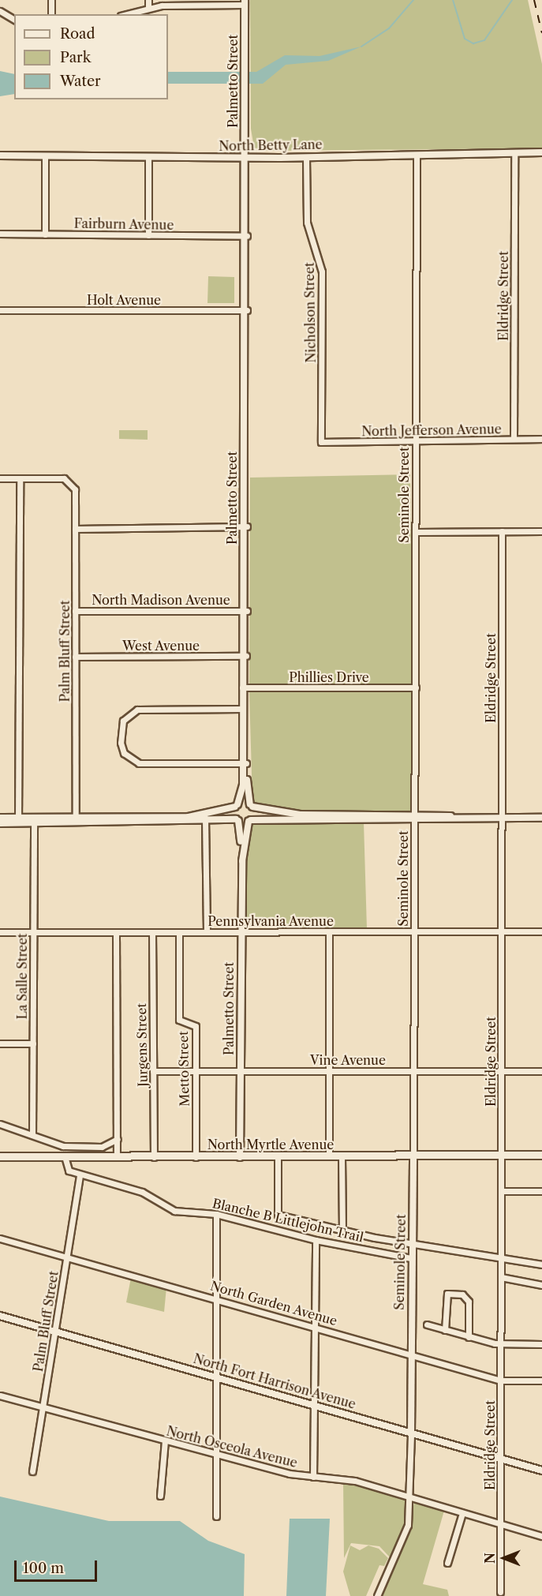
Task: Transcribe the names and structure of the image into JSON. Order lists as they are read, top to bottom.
{
  "streets": {
    "main road": ["North Myrtle Avenue"],
    "street": [
      "Palmetto Street",
      "North Betty Lane",
      "Fairburn Avenue",
      "Eldridge Street",
      "Holt Avenue",
      "Nicholson Street",
      "North Jefferson Avenue",
      "Seminole Street",
      "North Madison Avenue",
      "West Avenue",
      "Palm Bluff Street",
      "Phillies Drive",
      "Pennsylvania Avenue",
      "La Salle Street",
      "Jurgens Street",
      "Vine Avenue",
      "Metto Street",
      "Blanche B Littlejohn Trail",
      "North Garden Avenue",
      "North Fort Harrison Avenue",
      "North Osceola Avenue"
    ]
  },
  "crossings": [
    ["Palmetto Street", "North Betty Lane"],
    ["Palmetto Street", "Fairburn Avenue"],
    ["Palmetto Street", "Holt Avenue"],
    ["Palmetto Street", "North Madison Avenue"],
    ["Palmetto Street", "West Avenue"],
    ["Palmetto Street", "Phillies Drive"],
    ["Palmetto Street", "Pennsylvania Avenue"],
    ["Palmetto Street", "Vine Avenue"],
    ["Palmetto Street", "North Myrtle Avenue"],
    ["North Betty Lane", "Eldridge Street"],
    ["North Betty Lane", "Nicholson Street"],
    ["North Betty Lane", "Seminole Street"],
    ["Eldridge Street", "North Jefferson Avenue"],
    ["Eldridge Street", "Pennsylvania Avenue"],
    ["Eldridge Street", "Vine Avenue"],
    ["Eldridge Street", "North Myrtle Avenue"],
    ["Eldridge Street", "Blanche B Littlejohn Trail"],
    ["Eldridge Street", "North Garden Avenue"],
    ["Eldridge Street", "North Fort Harrison Avenue"],
    ["Eldridge Street", "North Osceola Avenue"],
    ["Nicholson Street", "North Jefferson Avenue"],
    ["North Jefferson Avenue", "Seminole Street"],
    ["Seminole Street", "Phillies Drive"],
    ["Seminole Street", "Pennsylvania Avenue"],
    ["Seminole Street", "Vine Avenue"],
    ["Seminole Street", "North Myrtle Avenue"],
    ["Seminole Street", "Blanche B Littlejohn Trail"],
    ["Seminole Street", "North Garden Avenue"],
    ["Seminole Street", "North Fort Harrison Avenue"],
    ["Seminole Street", "North Osceola Avenue"],
    ["North Madison Avenue", "Palm Bluff Street"],
    ["West Avenue", "Palm Bluff Street"],
    ["Palm Bluff Street", "Blanche B Littlejohn Trail"],
    ["Palm Bluff Street", "North Garden Avenue"],
    ["Palm Bluff Street", "North Fort Harrison Avenue"],
    ["Palm Bluff Street", "North Osceola Avenue"],
    ["Pennsylvania Avenue", "La Salle Street"],
    ["Pennsylvania Avenue", "Jurgens Street"],
    ["Pennsylvania Avenue", "Metto Street"],
    ["Jurgens Street", "Vine Avenue"],
    ["Jurgens Street", "North Myrtle Avenue"],
    ["Vine Avenue", "Metto Street"],
    ["Metto Street", "North Myrtle Avenue"],
    ["North Myrtle Avenue", "Blanche B Littlejohn Trail"]
  ],
  "legend": ["Road", "Park", "Water"],
  "scale_bar": "100 m",
  "north": "left"
}
